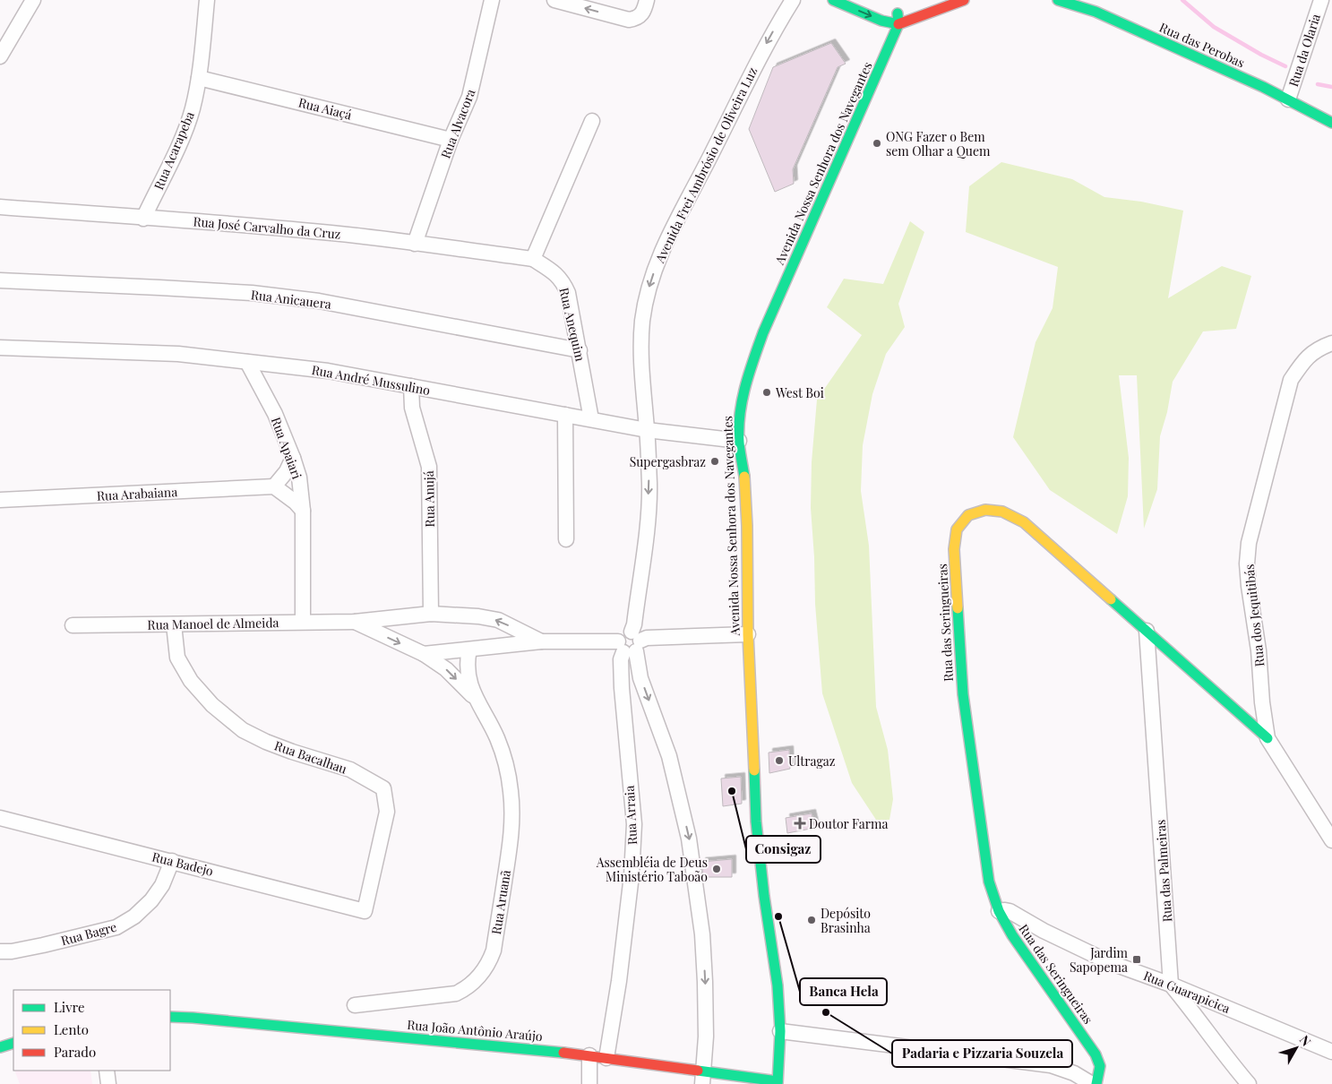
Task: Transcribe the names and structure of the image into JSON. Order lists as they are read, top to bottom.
{
  "streets": {
    "street": [
      "Rua das Perobas",
      "Rua da Olaria",
      "Rua Aiaçá",
      "Rua Alvacora",
      "Rua Acarapeba",
      "Avenida Nossa Senhora dos Navegantes",
      "Avenida Frei Ambrósio de Oliveira Luz",
      "Rua José Carvalho da Cruz",
      "Rua Anicauera",
      "Rua Anequim",
      "Rua André Mussulino",
      "Rua Apaiari",
      "Rua Arabaiana",
      "Rua Anujá",
      "Rua dos Jequitibás",
      "Rua das Seringueiras",
      "Rua Manoel de Almeida",
      "Rua Bacalhau",
      "Rua Arraia",
      "Rua Badejo",
      "Rua das Palmeiras",
      "Rua Aruanã",
      "Rua Bagre",
      "Rua Guarapicica",
      "Rua João Antônio Araújo"
    ]
  },
  "crossings": [
    ["Rua das Perobas", "Rua da Olaria"],
    ["Rua Aiaçá", "Rua Alvacora"],
    ["Rua Aiaçá", "Rua Acarapeba"],
    ["Rua Alvacora", "Rua José Carvalho da Cruz"],
    ["Rua Acarapeba", "Rua José Carvalho da Cruz"],
    ["Avenida Nossa Senhora dos Navegantes", "Rua André Mussulino"],
    ["Avenida Nossa Senhora dos Navegantes", "Rua Manoel de Almeida"],
    ["Avenida Nossa Senhora dos Navegantes", "Rua João Antônio Araújo"],
    ["Avenida Frei Ambrósio de Oliveira Luz", "Rua André Mussulino"],
    ["Avenida Frei Ambrósio de Oliveira Luz", "Rua Manoel de Almeida"],
    ["Avenida Frei Ambrósio de Oliveira Luz", "Rua Arraia"],
    ["Avenida Frei Ambrósio de Oliveira Luz", "Rua João Antônio Araújo"],
    ["Rua José Carvalho da Cruz", "Rua Anequim"],
    ["Rua Anicauera", "Rua Anequim"],
    ["Rua Anequim", "Rua André Mussulino"],
    ["Rua André Mussulino", "Rua Apaiari"],
    ["Rua André Mussulino", "Rua Anujá"],
    ["Rua Apaiari", "Rua Manoel de Almeida"],
    ["Rua Anujá", "Rua Manoel de Almeida"],
    ["Rua dos Jequitibás", "Rua das Seringueiras"],
    ["Rua das Seringueiras", "Rua das Palmeiras"],
    ["Rua das Seringueiras", "Rua Guarapicica"],
    ["Rua Manoel de Almeida", "Rua Bacalhau"],
    ["Rua Manoel de Almeida", "Rua Arraia"],
    ["Rua Manoel de Almeida", "Rua Aruanã"],
    ["Rua Bacalhau", "Rua Badejo"],
    ["Rua Arraia", "Rua João Antônio Araújo"],
    ["Rua Badejo", "Rua Bagre"],
    ["Rua das Palmeiras", "Rua Guarapicica"]
  ],
  "one_way": ["Avenida Frei Ambrósio de Oliveira Luz"],
  "places": {
    "other": [
      "ONG Fazer o Bem sem Olhar a Quem",
      "West Boi",
      "Supergasbraz",
      "Ultragaz",
      "Consigaz",
      "Assembléia de Deus Ministério Taboão",
      "Banca Hela",
      "Depósito Brasinha",
      "Padaria e Pizzaria Souzela"
    ],
    "health": ["Doutor Farma"],
    "transit": ["Jardim Sapopema"]
  },
  "legend": ["Livre", "Lento", "Parado"],
  "north": "top right"
}
